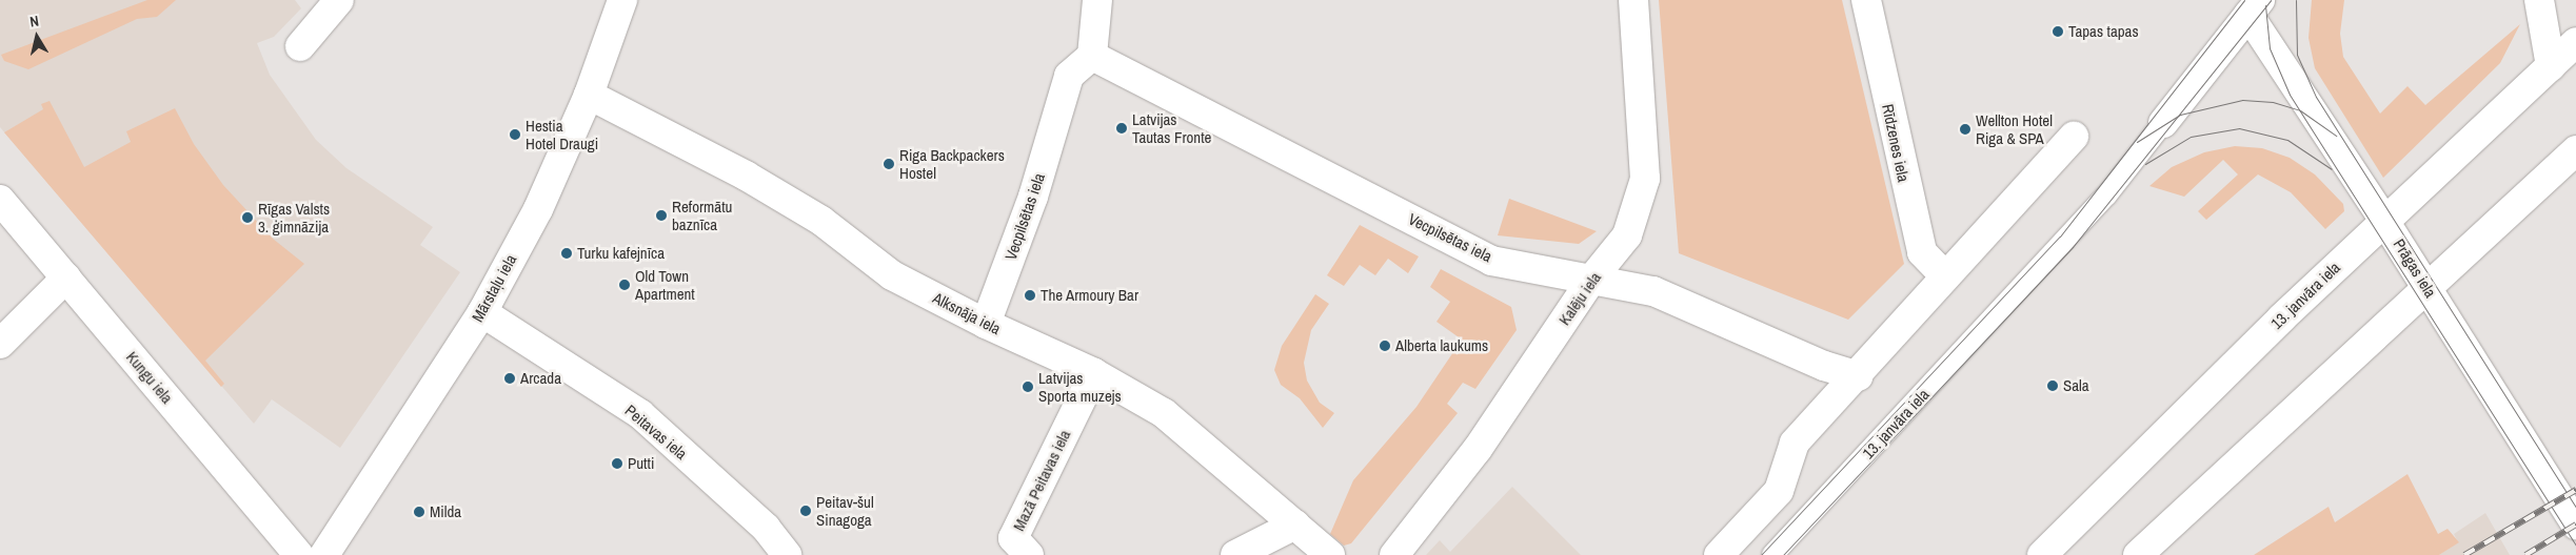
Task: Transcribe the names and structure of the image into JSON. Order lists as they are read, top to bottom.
{
  "streets": {
    "street": [
      "Rīdzenes iela",
      "Vecpilsētas iela",
      "Prāgas iela",
      "Mārstaļu iela",
      "13. janvāra iela",
      "Kalēju iela",
      "Alksnāja iela",
      "Kungu iela",
      "Peitavas iela",
      "Mazā Peitavas iela"
    ]
  },
  "crossings": [
    ["Vecpilsētas iela", "Kalēju iela"],
    ["Vecpilsētas iela", "Alksnāja iela"],
    ["Prāgas iela", "13. janvāra iela"],
    ["Mārstaļu iela", "Alksnāja iela"],
    ["Mārstaļu iela", "Peitavas iela"],
    ["Alksnāja iela", "Mazā Peitavas iela"]
  ],
  "places": [
    "Tapas tapas",
    "Latvijas Tautas Fronte",
    "Wellton Hotel Riga & SPA",
    "Hestia Hotel Draugi",
    "Riga Backpackers Hostel",
    "Reformātu baznīca",
    "Rīgas Valsts 3. ģimnāzija",
    "Turku kafejnīca",
    "Old Town Apartment",
    "The Armoury Bar",
    "Alberta laukums",
    "Arcada",
    "Sala",
    "Latvijas Sporta muzejs",
    "Putti",
    "Peitav-šul Sinagoga",
    "Milda"
  ],
  "north": "top"
}
